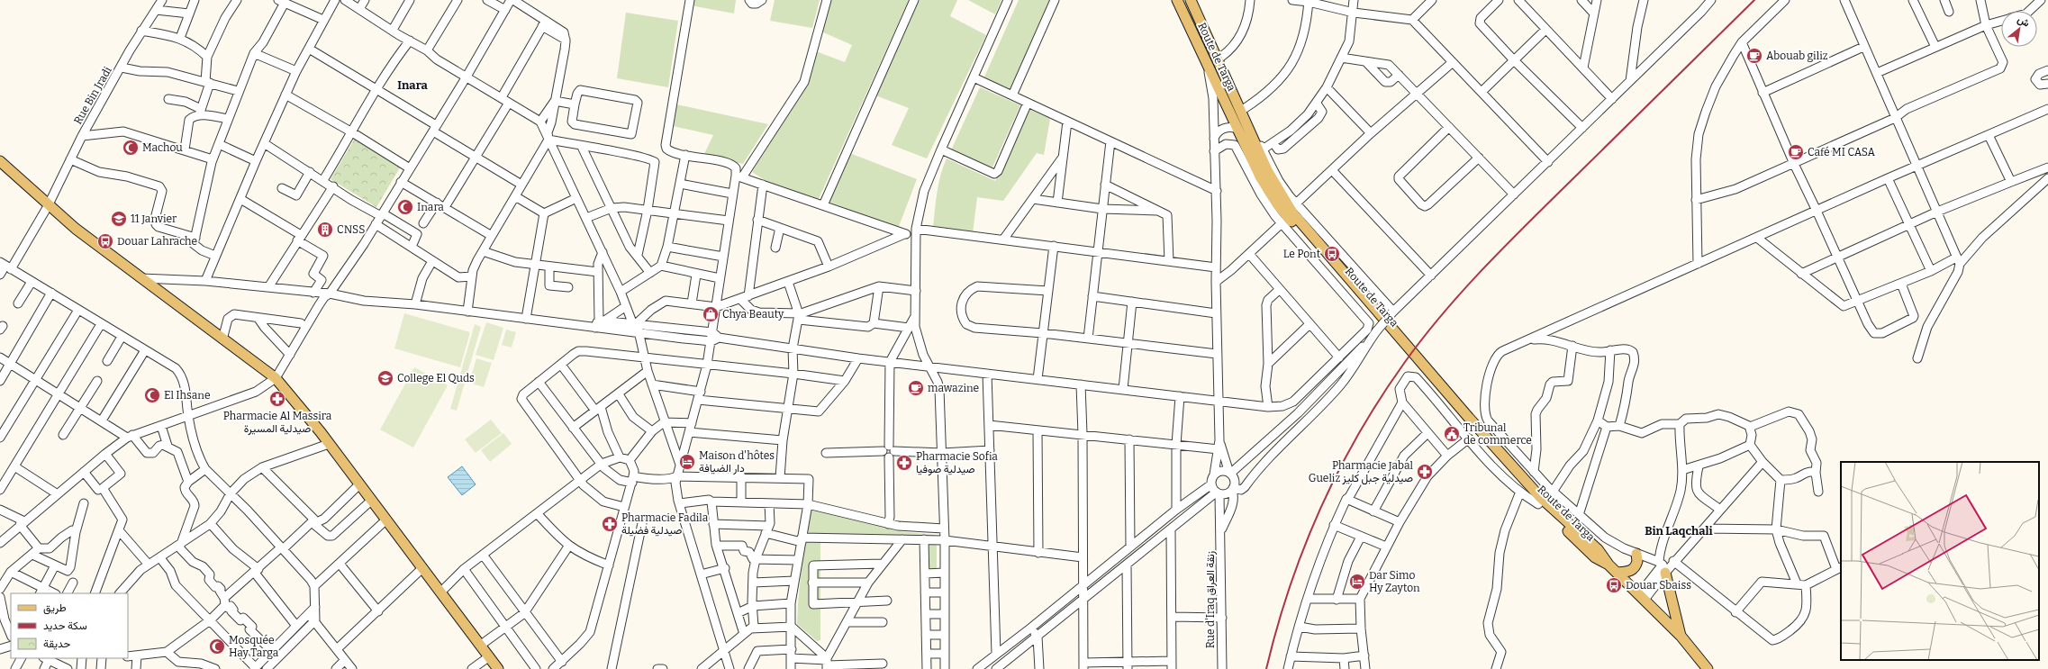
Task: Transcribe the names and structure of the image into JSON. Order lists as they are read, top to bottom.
{
  "streets": {
    "main road": ["Route de Targa"],
    "street": ["Rue Bin Jradi", "Rue d'Iraq زنقة العراق"]
  },
  "districts": ["Inara", "Bin Laqchali"],
  "places": {
    "cafe": ["Abouab giliz", "Café MI CASA", "mawazine"],
    "mosque": [
      "Machou",
      "Inara",
      "El Ihsane",
      "Mosquée Hay Targa"
    ],
    "school or university": ["11 Janvier", "College El Quds"],
    "building": ["CNSS"],
    "bus stop": ["Douar Lahrache", "Le Pont", "Douar Sbaiss"],
    "shop": ["Chya Beauty"],
    "pharmacy": [
      "Pharmacie Al Massira صيدلية المسيرة",
      "Pharmacie Sofia صيدلية صوفيا",
      "Pharmacie Jabal Gueliz صيدلية جبل كليز",
      "Pharmacie Fadila صيدلية فضيلة"
    ],
    "public building": ["Tribunal de commerce"],
    "hotel": ["Maison d'hôtes دار الضيافة", "Dar Simo Hy Zayton"]
  },
  "legend": ["طريق", "سكة حديد", "حديقة"],
  "north": "top right"
}
